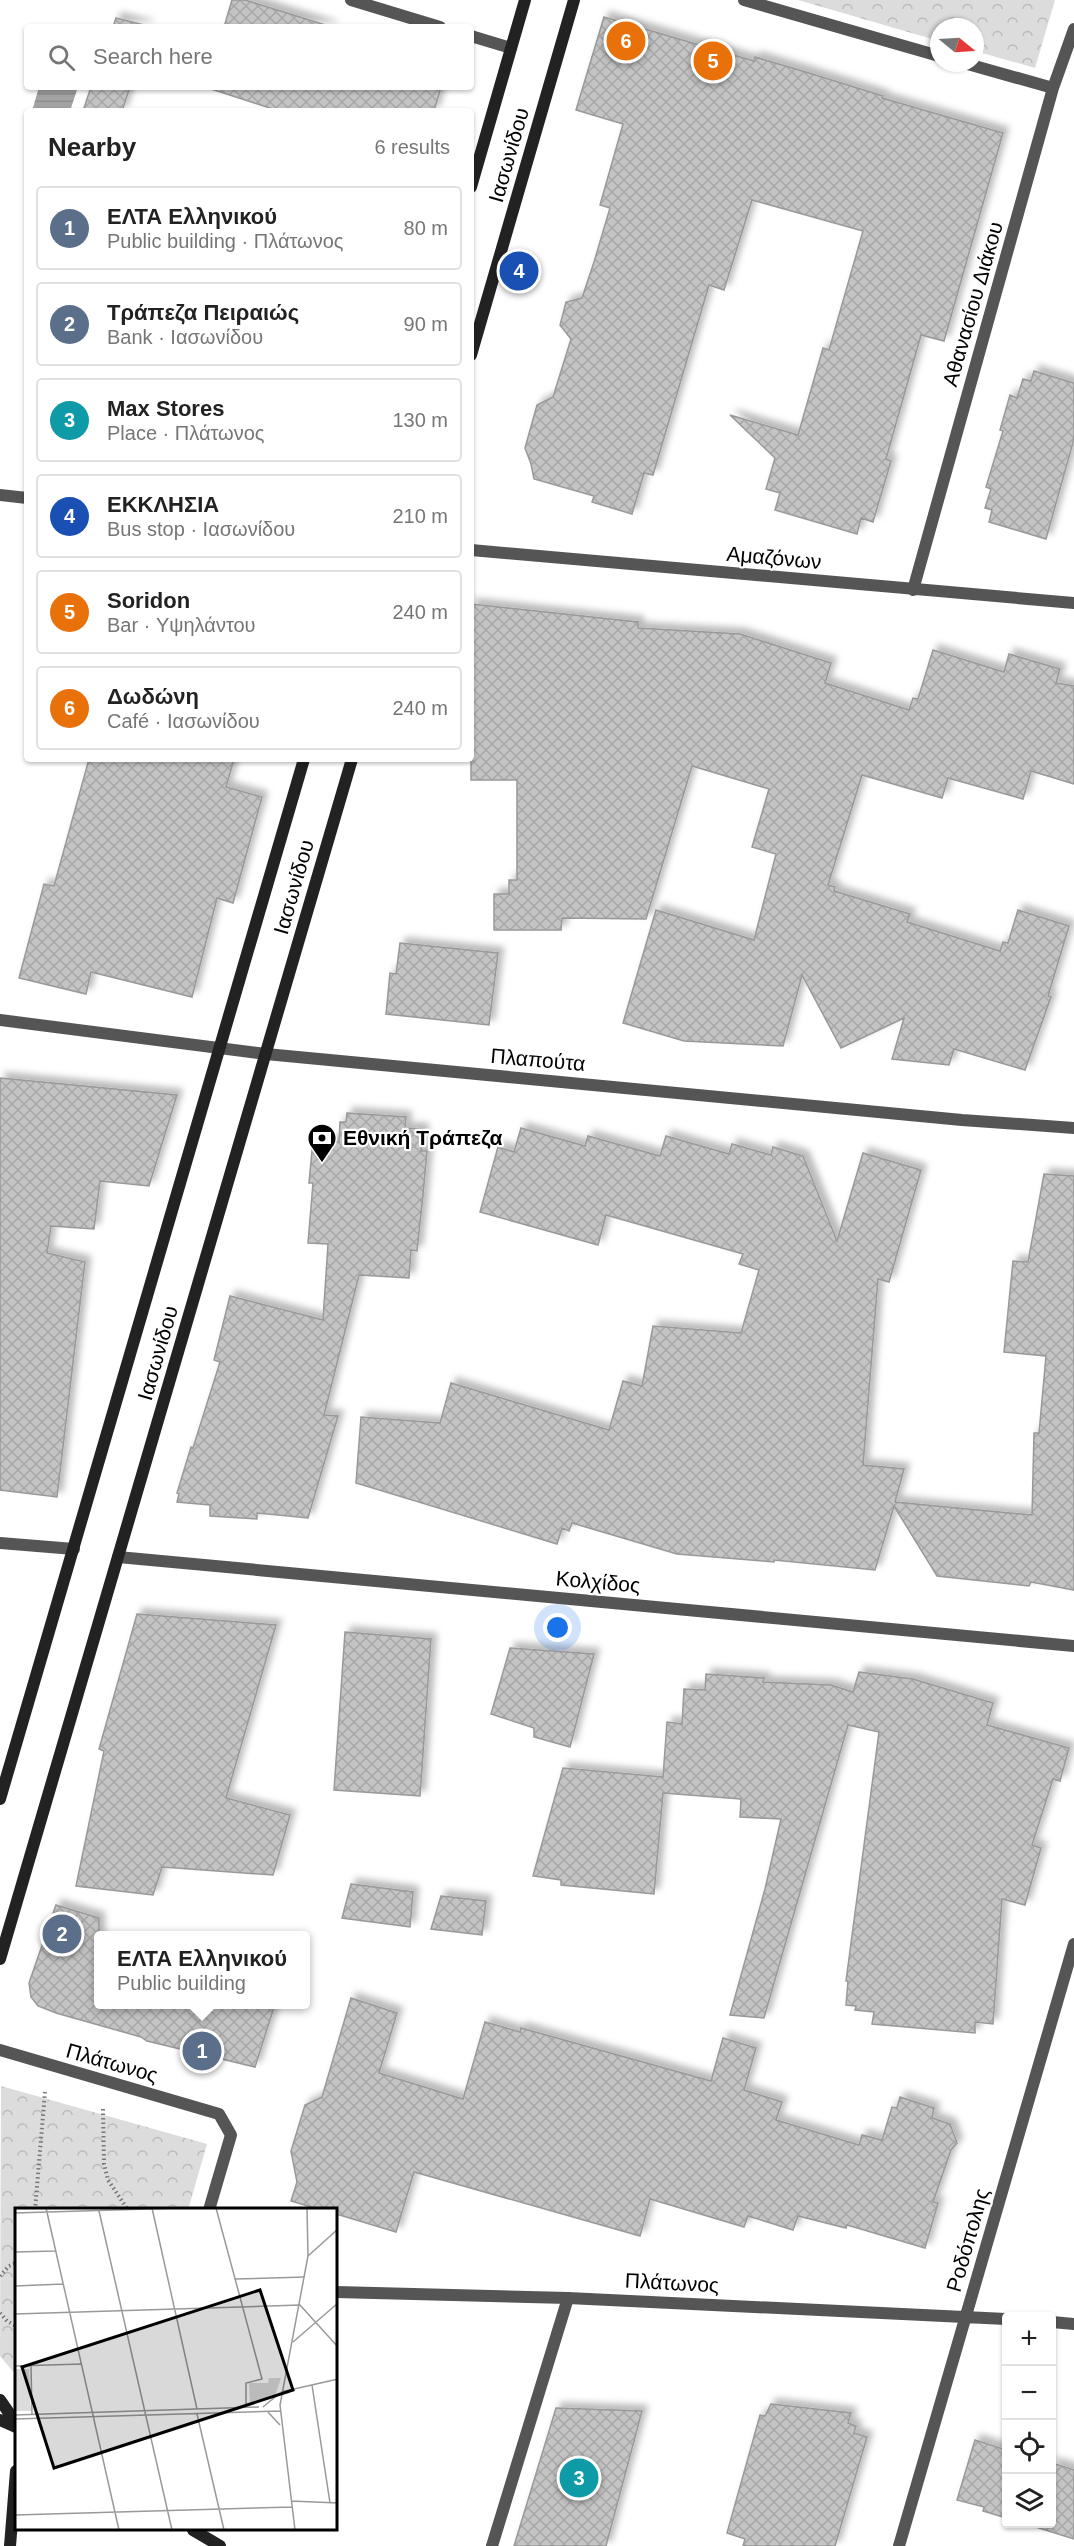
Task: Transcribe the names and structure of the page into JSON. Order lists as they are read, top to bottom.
{
  "streets": {
    "street": [
      "Ιασωνίδου",
      "Αθανασίου Διάκου",
      "Αμαζόνων",
      "Πλαπούτα",
      "Κολχίδος",
      "Πλάτωνος",
      "Ροδόπολης"
    ]
  },
  "crossings": [
    ["Ιασωνίδου", "Πλαπούτα"],
    ["Ιασωνίδου", "Κολχίδος"],
    ["Αθανασίου Διάκου", "Αμαζόνων"],
    ["Πλάτωνος", "Ροδόπολης"]
  ],
  "places": {
    "bank": ["Εθνική Τράπεζα"]
  },
  "north": "right",
  "page": {
    "pins": [
      "6",
      "5",
      "4",
      "2",
      "1",
      "3"
    ],
    "search": "Search here",
    "heading": ["Nearby", "6 results"],
    "list": [
      {
        "mark": "1",
        "name": "ΕΛΤΑ Ελληνικού",
        "note": "Public building · Πλάτωνος",
        "value": "80 m"
      },
      {
        "mark": "2",
        "name": "Τράπεζα Πειραιώς",
        "note": "Bank · Ιασωνίδου",
        "value": "90 m"
      },
      {
        "mark": "3",
        "name": "Max Stores",
        "note": "Place · Πλάτωνος",
        "value": "130 m"
      },
      {
        "mark": "4",
        "name": "ΕΚΚΛΗΣΙΑ",
        "note": "Bus stop · Ιασωνίδου",
        "value": "210 m"
      },
      {
        "mark": "5",
        "name": "Soridon",
        "note": "Bar · Υψηλάντου",
        "value": "240 m"
      },
      {
        "mark": "6",
        "name": "Δωδώνη",
        "note": "Café · Ιασωνίδου",
        "value": "240 m"
      }
    ],
    "popup": ["ΕΛΤΑ Ελληνικού", "Public building"],
    "map_buttons": ["+", "−"]
  }
}
